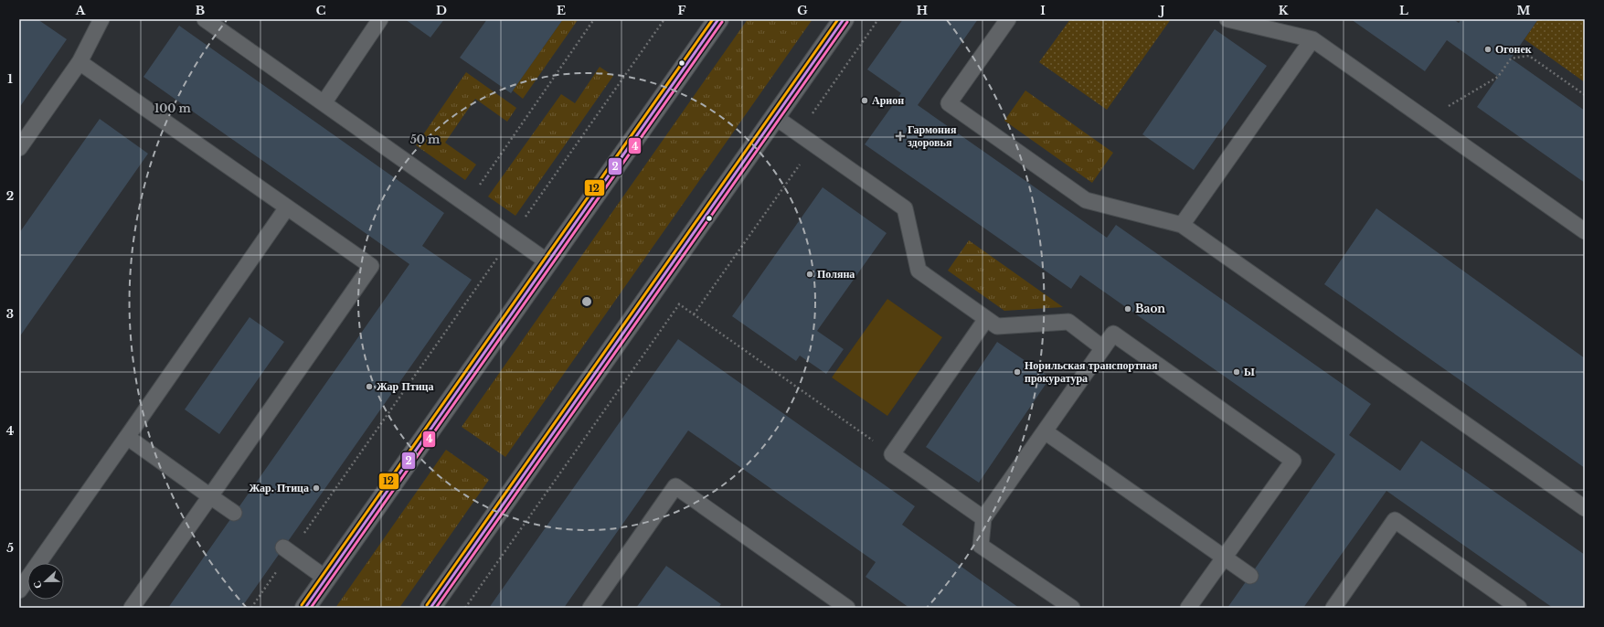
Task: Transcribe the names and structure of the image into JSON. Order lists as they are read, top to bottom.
{
  "places": {
    "other": [
      "Огонек",
      "Арион",
      "Поляна",
      "Baon",
      "Норильская транспортная прокуратура",
      "Ы",
      "Жар Птица",
      "Жар. Птица"
    ],
    "health": ["Гармония здоровья"]
  },
  "lines": ["transit line 2", "transit line 12", "transit line 4"],
  "north": "left",
  "grid": {
    "columns": [
      "A",
      "B",
      "C",
      "D",
      "E",
      "F",
      "G",
      "H",
      "I",
      "J",
      "K",
      "L",
      "M"
    ],
    "rows": [
      "1",
      "2",
      "3",
      "4",
      "5"
    ]
  },
  "rings": ["100 m", "50 m"]
}
